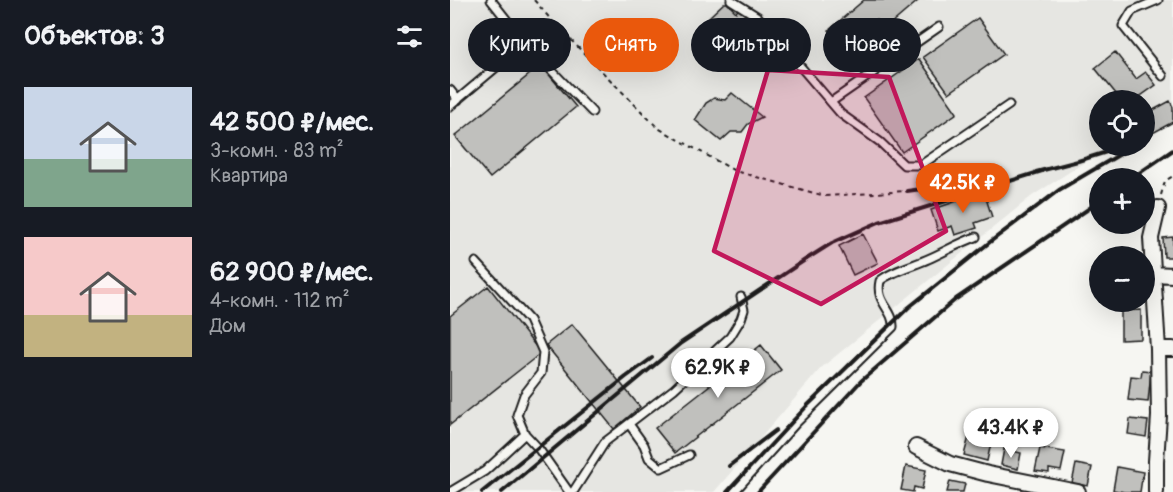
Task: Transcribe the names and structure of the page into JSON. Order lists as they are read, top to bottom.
{
  "page": {
    "heading": "Объектов: 3",
    "chip": [
      "Купить",
      "Снять",
      "Фильтры",
      "Новое"
    ],
    "list": [
      {
        "name": "42 500 ₽/мес.",
        "note": "3-комн. · 83 m² · Квартира"
      },
      {
        "name": "62 900 ₽/мес.",
        "note": "4-комн. · 112 m² · Дом"
      }
    ],
    "map_buttons": ["+", "−"],
    "price": ["42.5K ₽", "62.9K ₽", "43.4K ₽"]
  }
}
